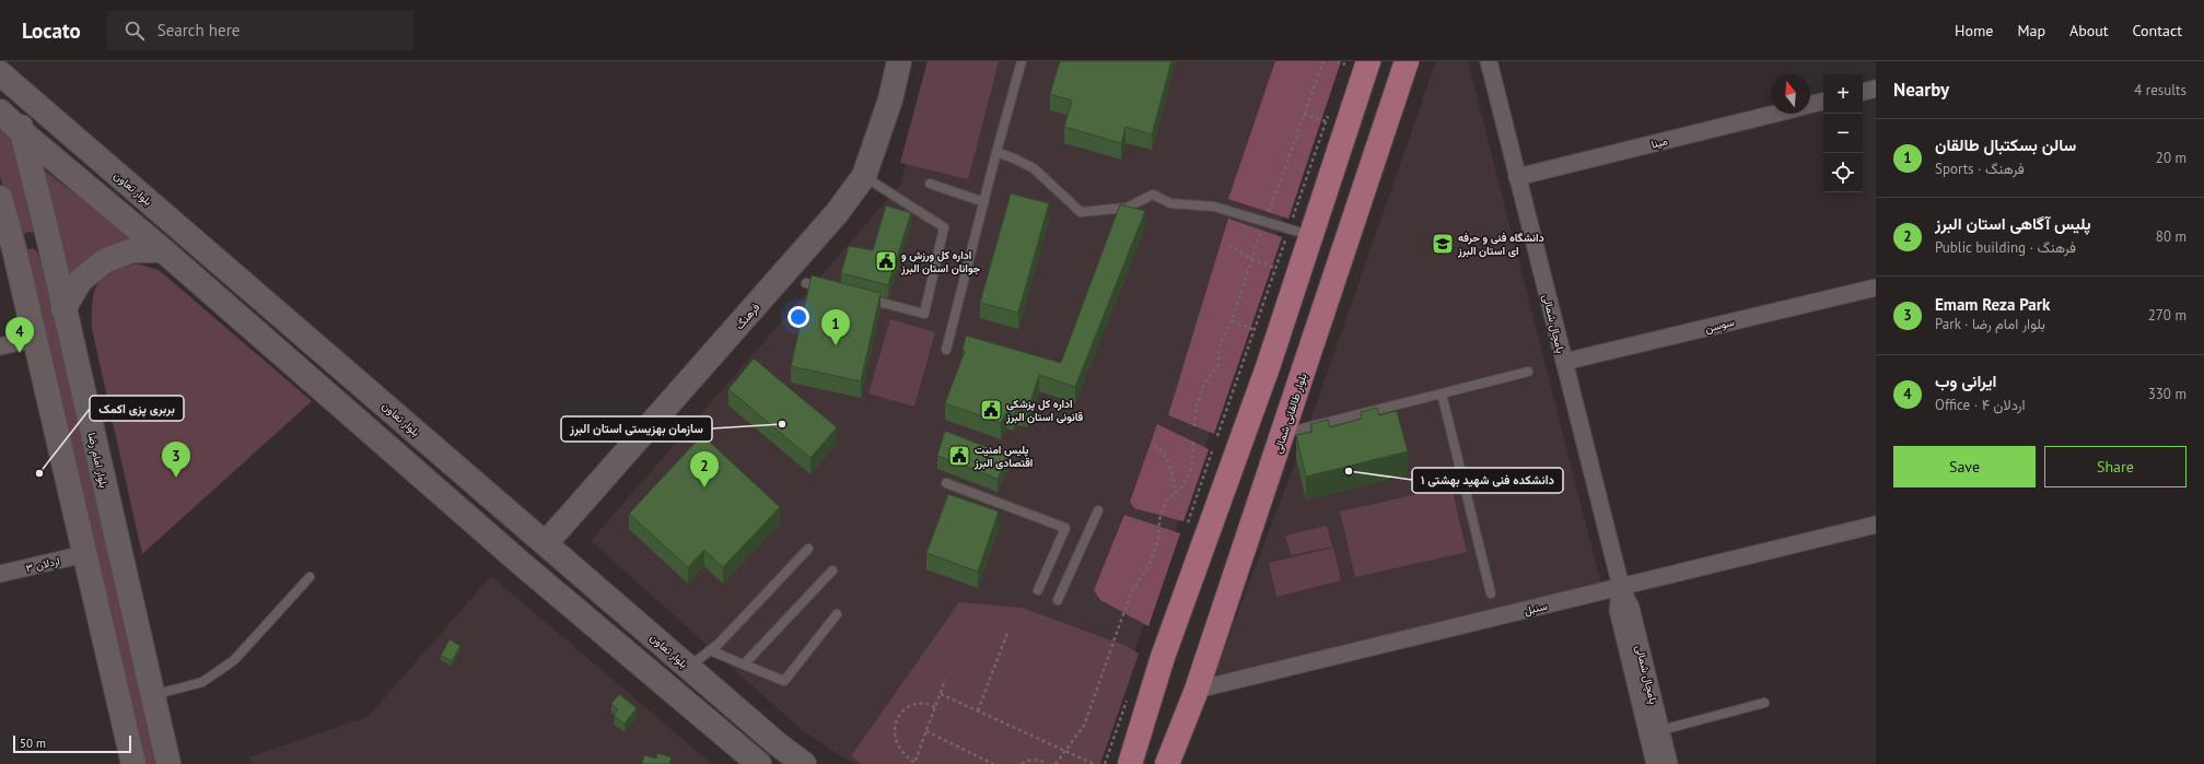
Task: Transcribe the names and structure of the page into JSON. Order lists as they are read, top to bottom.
{
  "streets": {
    "main road": [
      "بلوار تعاون",
      "فرهنگ",
      "بلوار طالقانی شمالی",
      "بلوار امام رضا"
    ],
    "street": [
      "مینا",
      "پامچال شمالی",
      "سوسن",
      "اردلان ۳",
      "سنبل"
    ]
  },
  "crossings": [
    ["مینا", "پامچال شمالی"],
    ["بلوار تعاون", "فرهنگ"],
    ["بلوار تعاون", "بلوار امام رضا"],
    ["پامچال شمالی", "سوسن"],
    ["پامچال شمالی", "سنبل"],
    ["بلوار طالقانی شمالی", "سنبل"]
  ],
  "places": {
    "school or university": ["دانشگاه فنی و حرفه ای استان البرز"],
    "public building": ["اداره کل ورزش و جوانان استان البرز", "اداره کل پزشکی قانونی استان البرز", "پلیس امنیت اقتصادی البرز"],
    "other": ["سازمان بهزیستی استان البرز", "دانشکده فنی شهید بهشتی ۱", "بربری پزی اکمک"]
  },
  "scale_bar": "50 m",
  "north": "top",
  "page": {
    "header": "Locato",
    "search": "Search here",
    "nav": [
      "Home",
      "Map",
      "About",
      "Contact"
    ],
    "heading": ["Nearby", "4 results"],
    "map_buttons": ["+", "−"],
    "list": [
      {
        "mark": "1",
        "name": "سالن بسکتبال طالقان",
        "note": "Sports · فرهنگ",
        "value": "20 m"
      },
      {
        "mark": "2",
        "name": "پلیس آگاهی استان البرز",
        "note": "Public building · فرهنگ",
        "value": "80 m"
      },
      {
        "mark": "3",
        "name": "Emam Reza Park",
        "note": "Park · بلوار امام رضا",
        "value": "270 m"
      },
      {
        "mark": "4",
        "name": "ایرانی وب",
        "note": "Office · اردلان ۴",
        "value": "330 m"
      }
    ],
    "pins": [
      "1",
      "4",
      "3",
      "2"
    ],
    "buttons": ["Save", "Share"],
    "scale": "50 m"
  }
}
